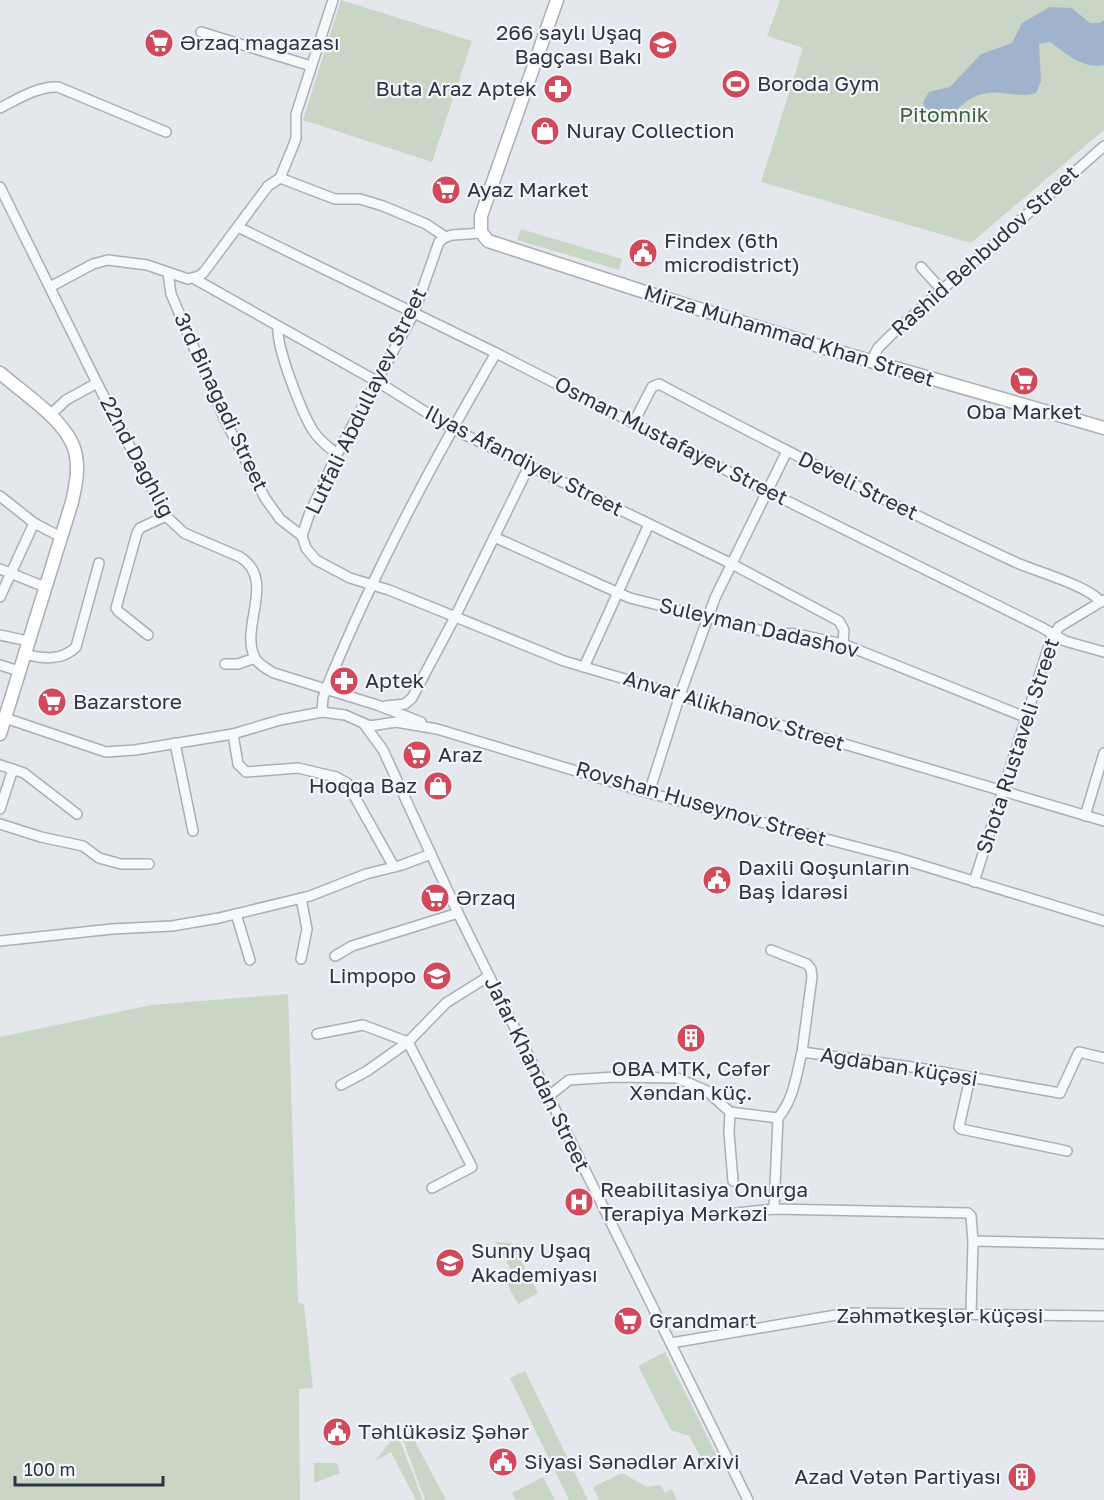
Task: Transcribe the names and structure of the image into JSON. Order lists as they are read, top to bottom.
{
  "streets": {
    "street": [
      "Rashid Behbudov Street",
      "Mirza Muhammad Khan Street",
      "Lutfali Abdullayev Street",
      "3rd Binagadi Street",
      "Osman Mustafayev Street",
      "22nd Daghlig",
      "Ilyas Afandiyev Street",
      "Develi Street",
      "Suleyman Dadashov",
      "Anvar Alikhanov Street",
      "Shota Rustaveli Street",
      "Rovshan Huseynov Street",
      "Ağdaban küçəsi",
      "Jafar Khandan Street",
      "Zəhmətkeşlər küçəsi"
    ]
  },
  "crossings": [
    ["Rashid Behbudov Street", "Mirza Muhammad Khan Street"],
    ["Lutfali Abdullayev Street", "3rd Binagadi Street"],
    ["Lutfali Abdullayev Street", "Osman Mustafayev Street"],
    ["Lutfali Abdullayev Street", "Ilyas Afandiyev Street"],
    ["3rd Binagadi Street", "Ilyas Afandiyev Street"],
    ["3rd Binagadi Street", "Anvar Alikhanov Street"],
    ["Osman Mustafayev Street", "Develi Street"],
    ["Osman Mustafayev Street", "Shota Rustaveli Street"],
    ["22nd Daghlig", "Ilyas Afandiyev Street"],
    ["Ilyas Afandiyev Street", "Suleyman Dadashov"],
    ["Develi Street", "Shota Rustaveli Street"],
    ["Suleyman Dadashov", "Shota Rustaveli Street"],
    ["Anvar Alikhanov Street", "Shota Rustaveli Street"],
    ["Shota Rustaveli Street", "Rovshan Huseynov Street"],
    ["Jafar Khandan Street", "Zəhmətkeşlər küçəsi"]
  ],
  "parks": ["Pitomnik"],
  "places": {
    "supermarket": [
      "Ərzaq mağazası",
      "Ayaz Market",
      "Oba Market",
      "Bazarstore",
      "Araz",
      "Ərzaq",
      "Grandmart"
    ],
    "school or university": ["266 saylı Uşaq Bağçası Bakı", "Limpopo", "Sunny Uşaq Akademiyası"],
    "sports": ["Boroda Gym"],
    "pharmacy": ["Buta Araz Aptek", "Aptek"],
    "shop": ["Nuray Collection", "Hoqqa Baz"],
    "public building": [
      "Findex (6th microdistrict)",
      "Daxili Qoşunların Baş İdarəsi",
      "Təhlükəsiz Şəhər",
      "Siyasi Sənədlər Arxivi"
    ],
    "building": ["OBA MTK, Cəfər Xəndan küç.", "Azad Vətən Partiyası"],
    "hospital": ["Reabilitasiya Onurğa Terapiya Mərkəzi"]
  },
  "scale_bar": "100 m"
}
